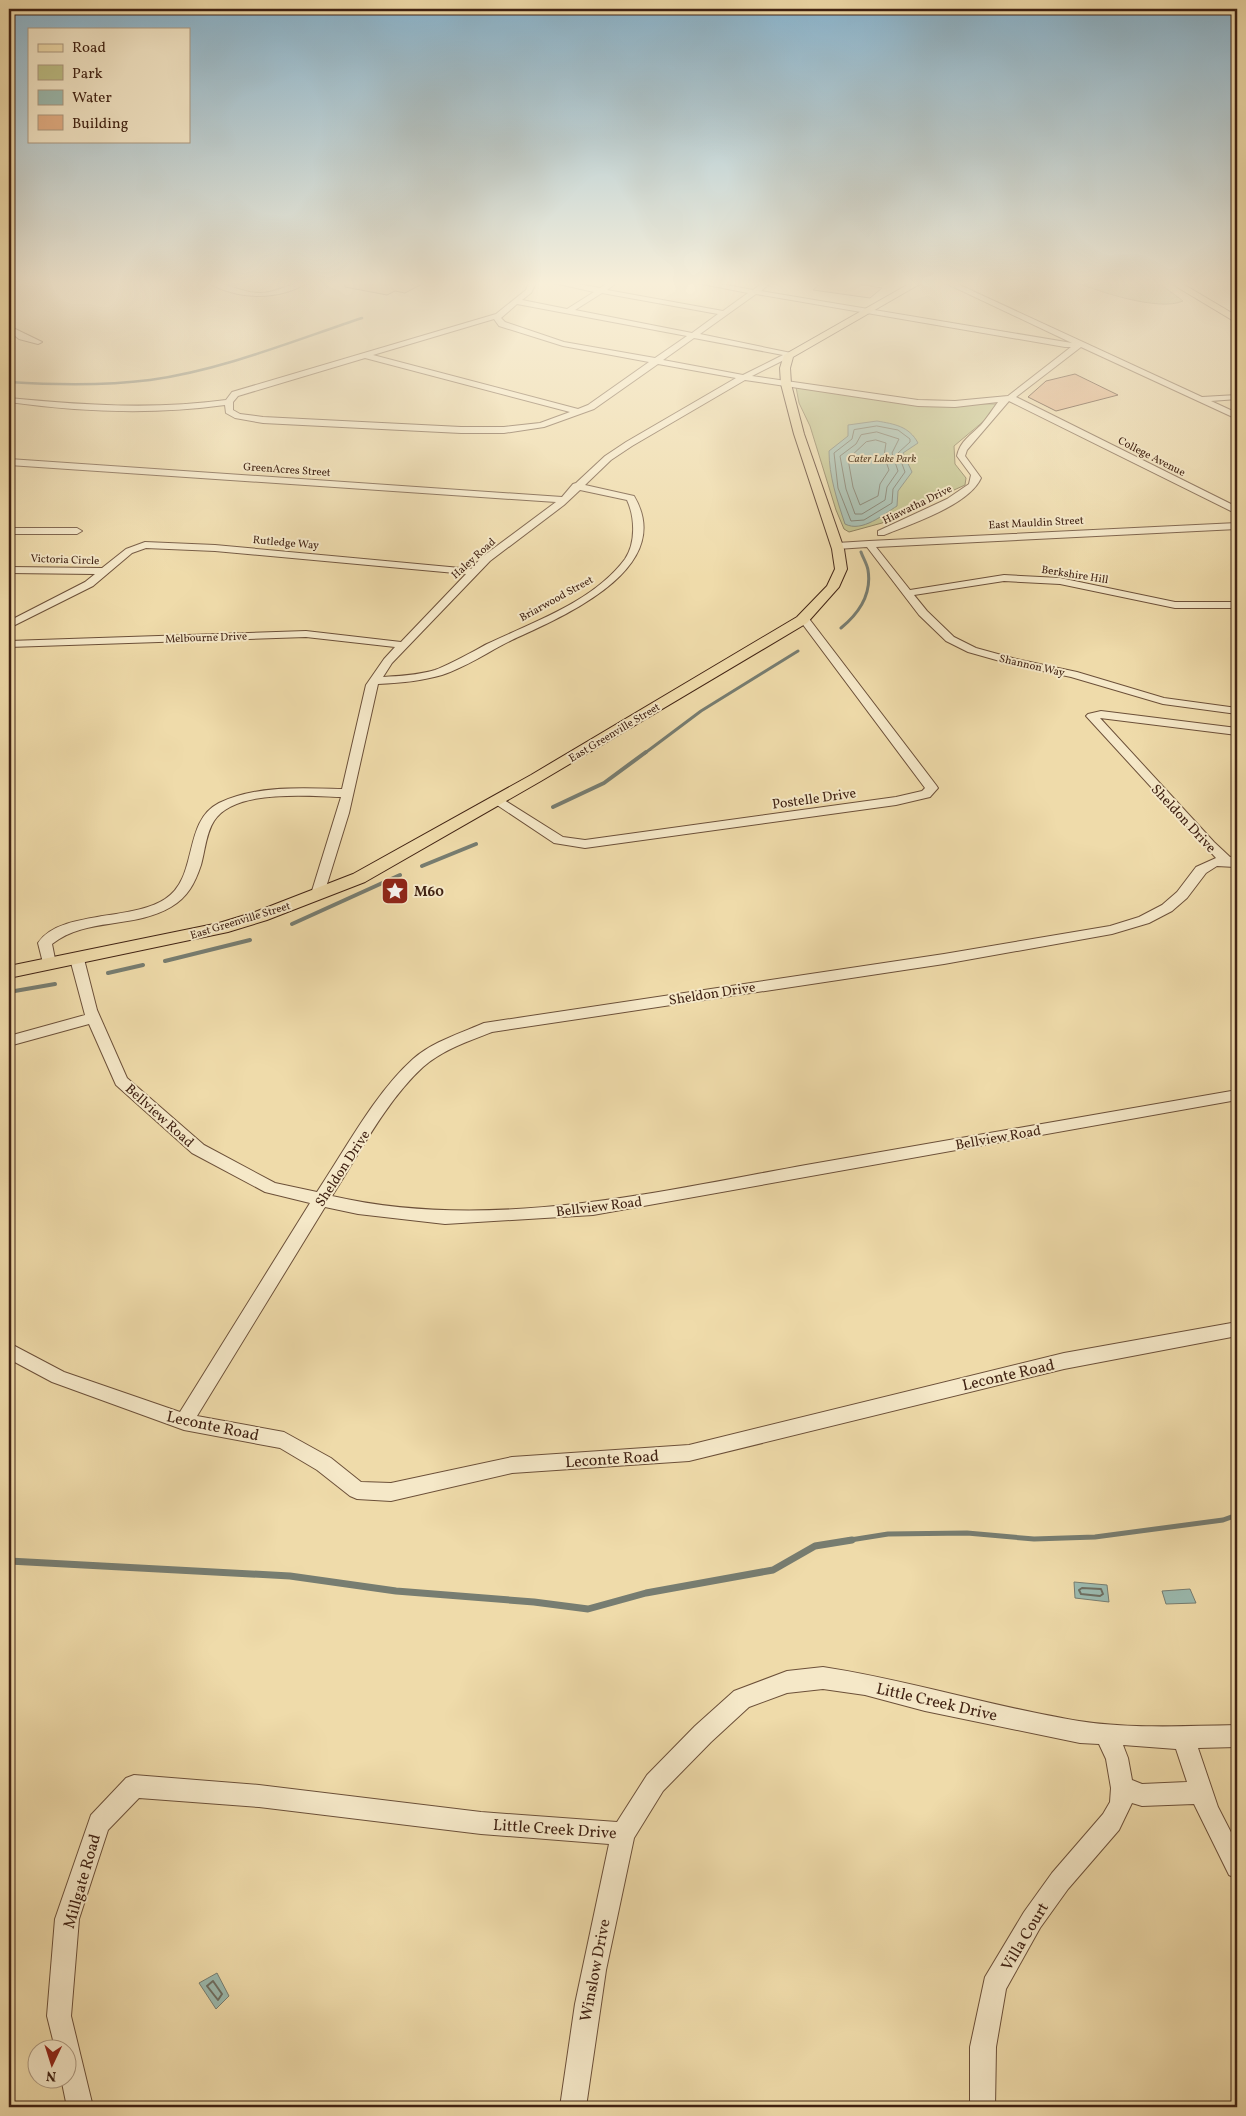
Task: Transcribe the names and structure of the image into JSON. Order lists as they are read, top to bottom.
{
  "streets": {
    "main road": ["East Greenville Street"],
    "street": [
      "College Avenue",
      "GreenAcres Street",
      "Hiawatha Drive",
      "East Mauldin Street",
      "Rutledge Way",
      "Haley Road",
      "Victoria Circle",
      "Berkshire Hill",
      "Briarwood Street",
      "Melbourne Drive",
      "Shannon Way",
      "Postelle Drive",
      "Sheldon Drive",
      "Bellview Road",
      "Leconte Road",
      "Little Creek Drive",
      "Millgate Road",
      "Villa Court",
      "Winslow Drive"
    ]
  },
  "crossings": [
    ["College Avenue", "Hiawatha Drive"],
    ["College Avenue", "East Greenville Street"],
    ["GreenAcres Street", "Haley Road"],
    ["East Mauldin Street", "Shannon Way"],
    ["East Mauldin Street", "East Greenville Street"],
    ["Rutledge Way", "Haley Road"],
    ["Rutledge Way", "Victoria Circle"],
    ["Haley Road", "Briarwood Street"],
    ["Haley Road", "Melbourne Drive"],
    ["Haley Road", "East Greenville Street"],
    ["Berkshire Hill", "Shannon Way"],
    ["East Greenville Street", "Postelle Drive"],
    ["East Greenville Street", "Bellview Road"],
    ["Sheldon Drive", "Bellview Road"],
    ["Sheldon Drive", "Leconte Road"],
    ["Little Creek Drive", "Millgate Road"],
    ["Little Creek Drive", "Villa Court"],
    ["Little Creek Drive", "Winslow Drive"]
  ],
  "parks": ["Cater Lake Park"],
  "places": {
    "place": ["M60"]
  },
  "legend": [
    "Road",
    "Park",
    "Water",
    "Building"
  ],
  "north": "bottom"
}
